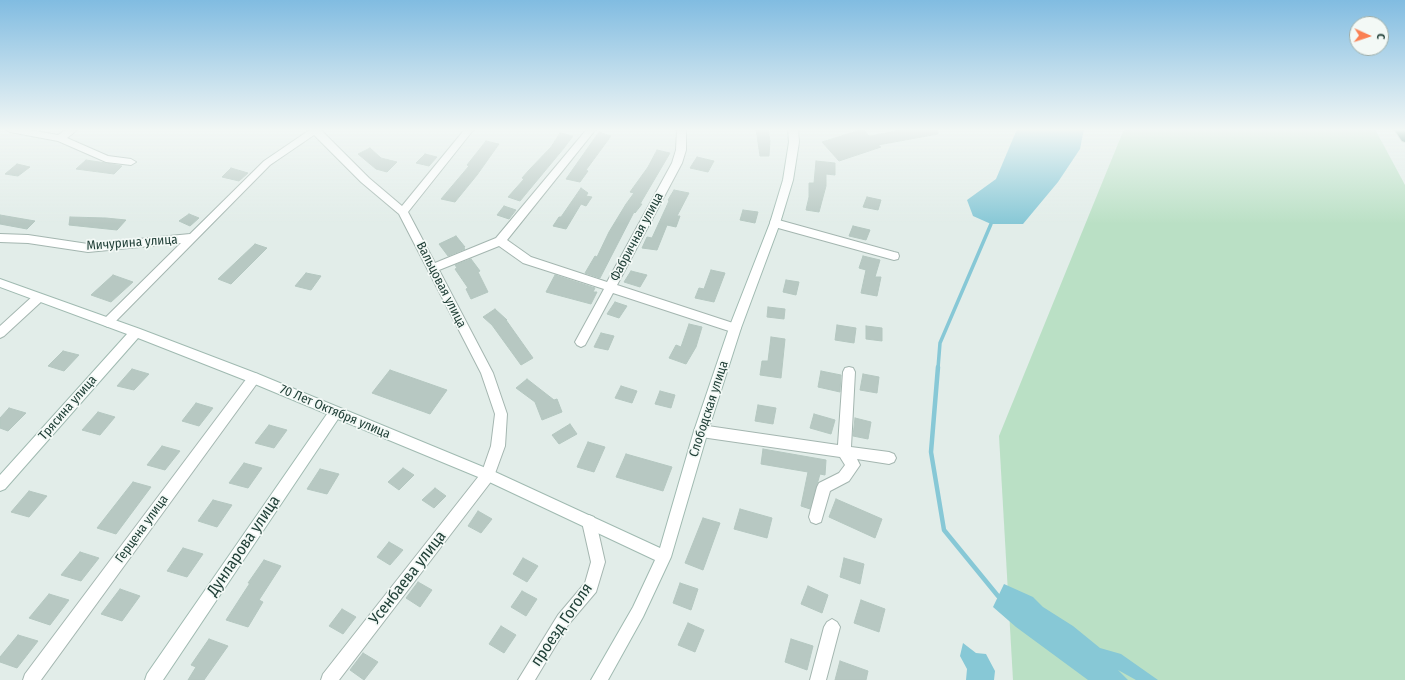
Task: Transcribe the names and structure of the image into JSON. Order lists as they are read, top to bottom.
{
  "streets": {
    "street": [
      "Фабричная улица",
      "Мичурина улица",
      "Вальцовая улица",
      "Трясина улица",
      "Слободская улица",
      "70 Лет Октября улица",
      "Герцена улица",
      "Дунларова улица",
      "Усенбаева улица",
      "проезд Гоголя"
    ]
  },
  "crossings": [
    ["Мичурина улица", "70 Лет Октября улица"],
    ["Вальцовая улица", "70 Лет Октября улица"],
    ["Вальцовая улица", "Усенбаева улица"],
    ["Трясина улица", "70 Лет Октября улица"],
    ["Слободская улица", "70 Лет Октября улица"],
    ["70 Лет Октября улица", "Герцена улица"],
    ["70 Лет Октября улица", "Дунларова улица"],
    ["70 Лет Октября улица", "Усенбаева улица"],
    ["70 Лет Октября улица", "проезд Гоголя"]
  ],
  "north": "right"
}
